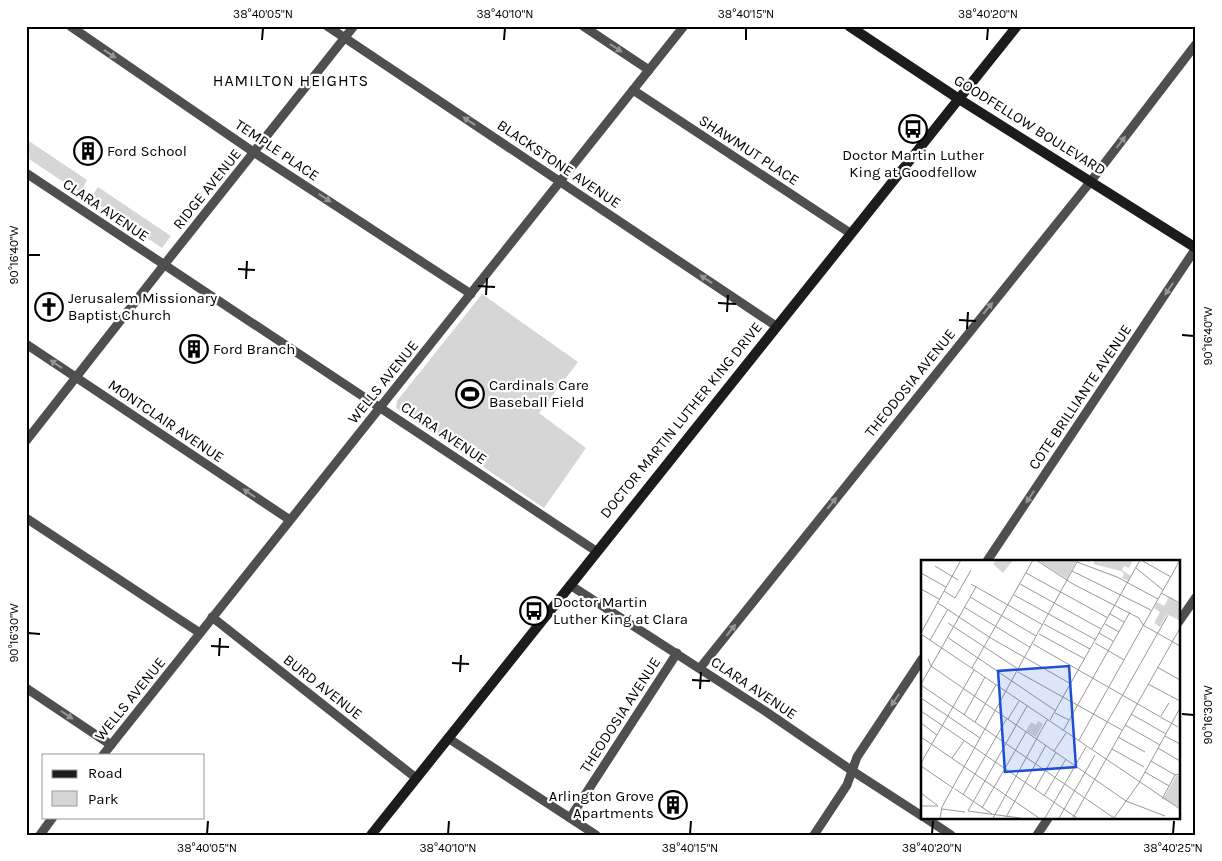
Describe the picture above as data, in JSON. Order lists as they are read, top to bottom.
{
  "streets": {
    "main road": ["GOODFELLOW BOULEVARD", "DOCTOR MARTIN LUTHER KING DRIVE"],
    "street": [
      "TEMPLE PLACE",
      "SHAWMUT PLACE",
      "BLACKSTONE AVENUE",
      "RIDGE AVENUE",
      "CLARA AVENUE",
      "WELLS AVENUE",
      "THEODOSIA AVENUE",
      "COTE BRILLIANTE AVENUE",
      "MONTCLAIR AVENUE",
      "BURD AVENUE"
    ]
  },
  "crossings": [
    ["GOODFELLOW BOULEVARD", "THEODOSIA AVENUE"],
    ["GOODFELLOW BOULEVARD", "COTE BRILLIANTE AVENUE"],
    ["GOODFELLOW BOULEVARD", "DOCTOR MARTIN LUTHER KING DRIVE"],
    ["TEMPLE PLACE", "RIDGE AVENUE"],
    ["TEMPLE PLACE", "WELLS AVENUE"],
    ["SHAWMUT PLACE", "WELLS AVENUE"],
    ["SHAWMUT PLACE", "DOCTOR MARTIN LUTHER KING DRIVE"],
    ["BLACKSTONE AVENUE", "RIDGE AVENUE"],
    ["BLACKSTONE AVENUE", "WELLS AVENUE"],
    ["BLACKSTONE AVENUE", "DOCTOR MARTIN LUTHER KING DRIVE"],
    ["RIDGE AVENUE", "CLARA AVENUE"],
    ["RIDGE AVENUE", "MONTCLAIR AVENUE"],
    ["CLARA AVENUE", "WELLS AVENUE"],
    ["CLARA AVENUE", "THEODOSIA AVENUE"],
    ["CLARA AVENUE", "DOCTOR MARTIN LUTHER KING DRIVE"],
    ["WELLS AVENUE", "MONTCLAIR AVENUE"],
    ["WELLS AVENUE", "BURD AVENUE"],
    ["DOCTOR MARTIN LUTHER KING DRIVE", "BURD AVENUE"]
  ],
  "one_way": [
    "TEMPLE PLACE",
    "BLACKSTONE AVENUE",
    "THEODOSIA AVENUE",
    "COTE BRILLIANTE AVENUE",
    "MONTCLAIR AVENUE"
  ],
  "districts": ["HAMILTON HEIGHTS"],
  "places": {
    "bus stop": ["Doctor Martin Luther King at Goodfellow", "Doctor Martin Luther King at Clara"],
    "building": ["Ford School", "Ford Branch", "Arlington Grove Apartments"],
    "church": ["Jerusalem Missionary Baptist Church"],
    "sports": ["Cardinals Care Baseball Field"]
  },
  "legend": ["Road", "Park"],
  "coordinates": [
    "38°40'05\"N",
    "38°40'10\"N",
    "38°40'15\"N",
    "38°40'20\"N",
    "90°16'40\"W",
    "90°16'30\"W",
    "38°40'25\"N"
  ]
}
